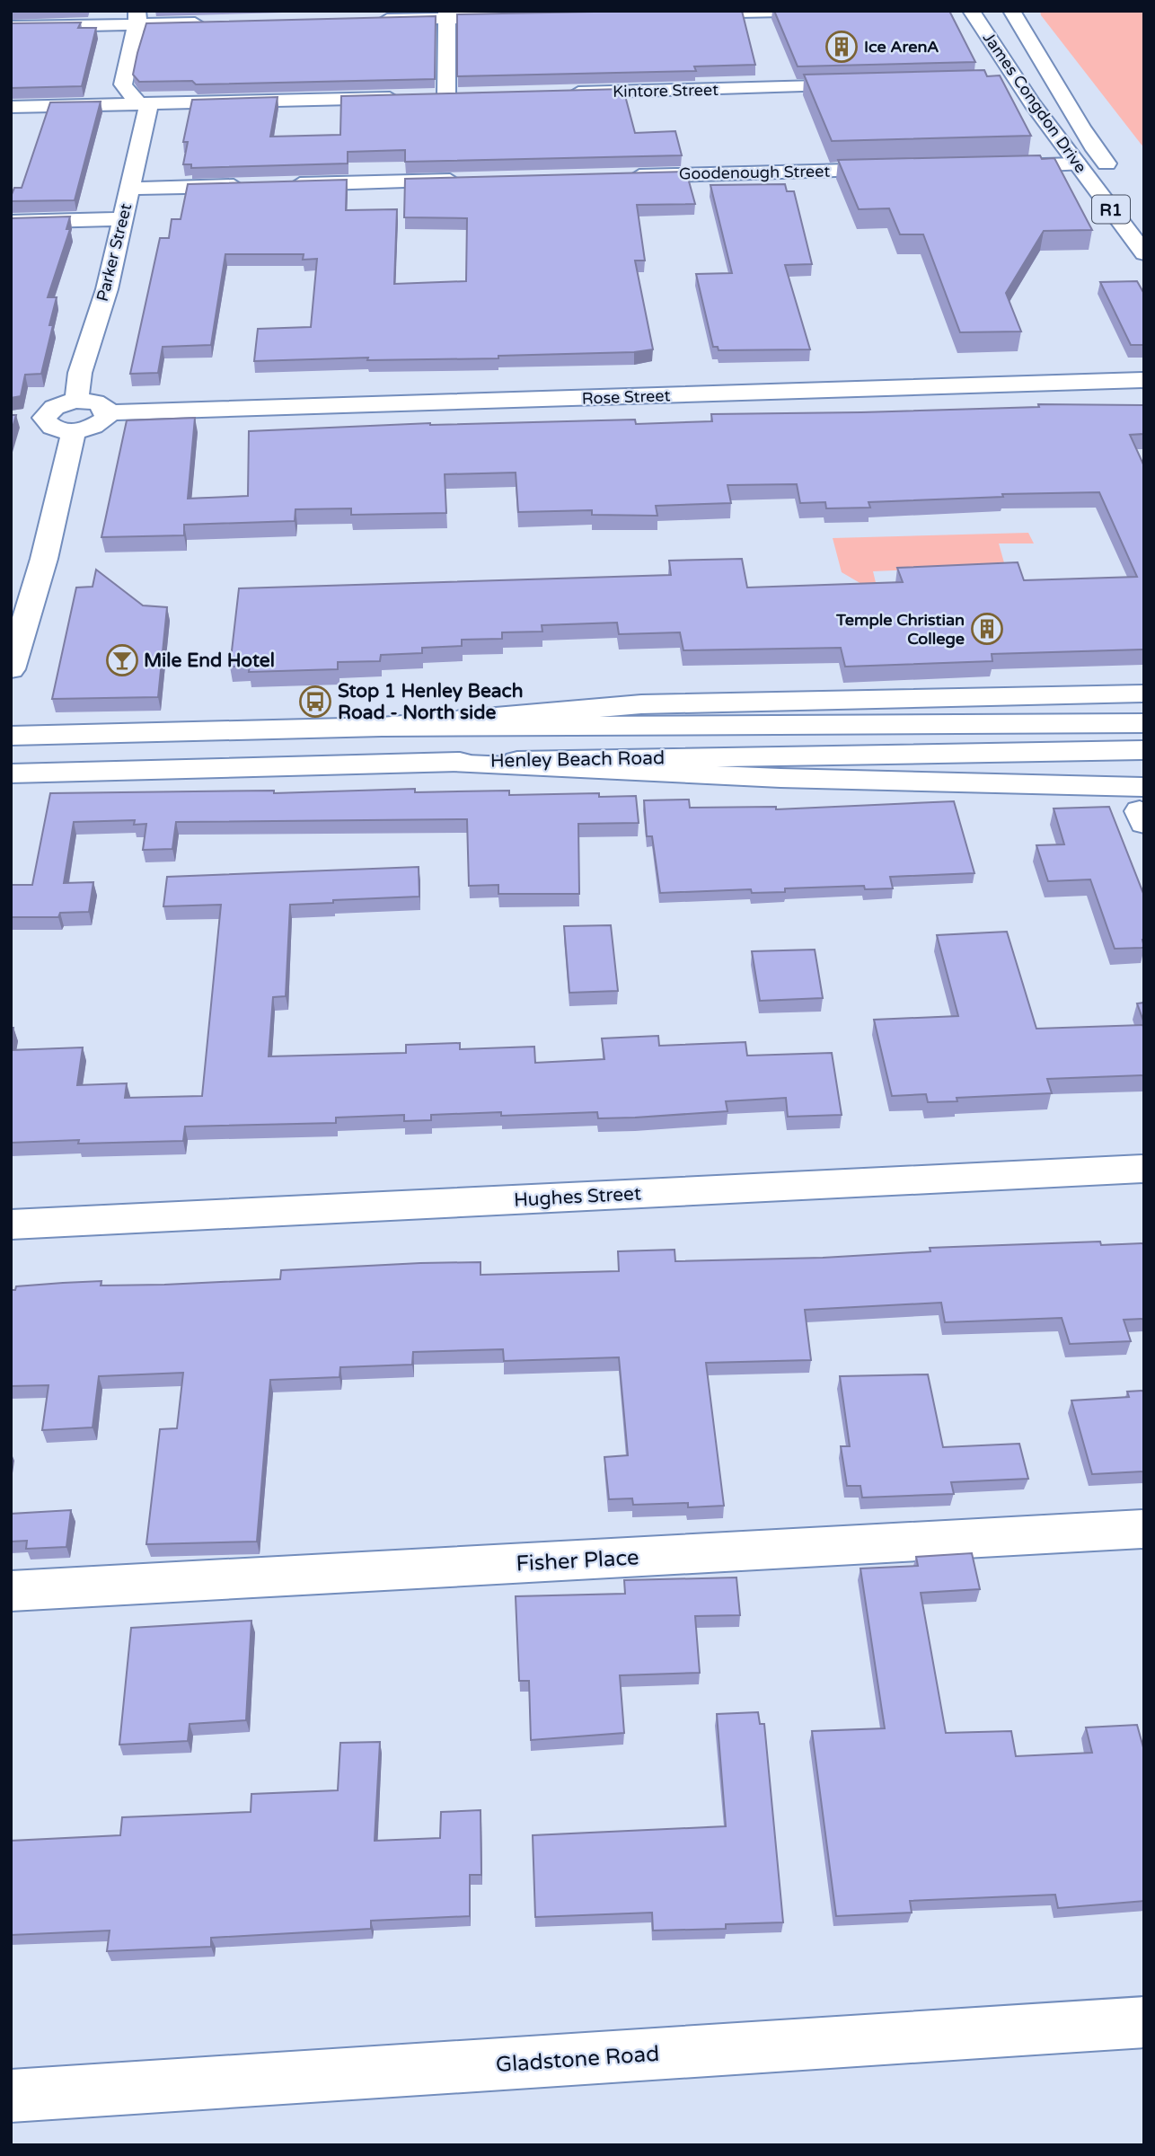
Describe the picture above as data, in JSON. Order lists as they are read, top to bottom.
{
  "streets": {
    "main road": [
      "Kintore Street",
      "James Congdon Drive",
      "Goodenough Street",
      "R1",
      "Parker Street",
      "Rose Street",
      "Henley Beach Road",
      "Hughes Street",
      "Fisher Place",
      "Gladstone Road"
    ]
  },
  "places": {
    "building": ["Ice ArenA", "Temple Christian College"],
    "bar": ["Mile End Hotel"],
    "bus stop": ["Stop 1 Henley Beach Road - North side"]
  }
}
